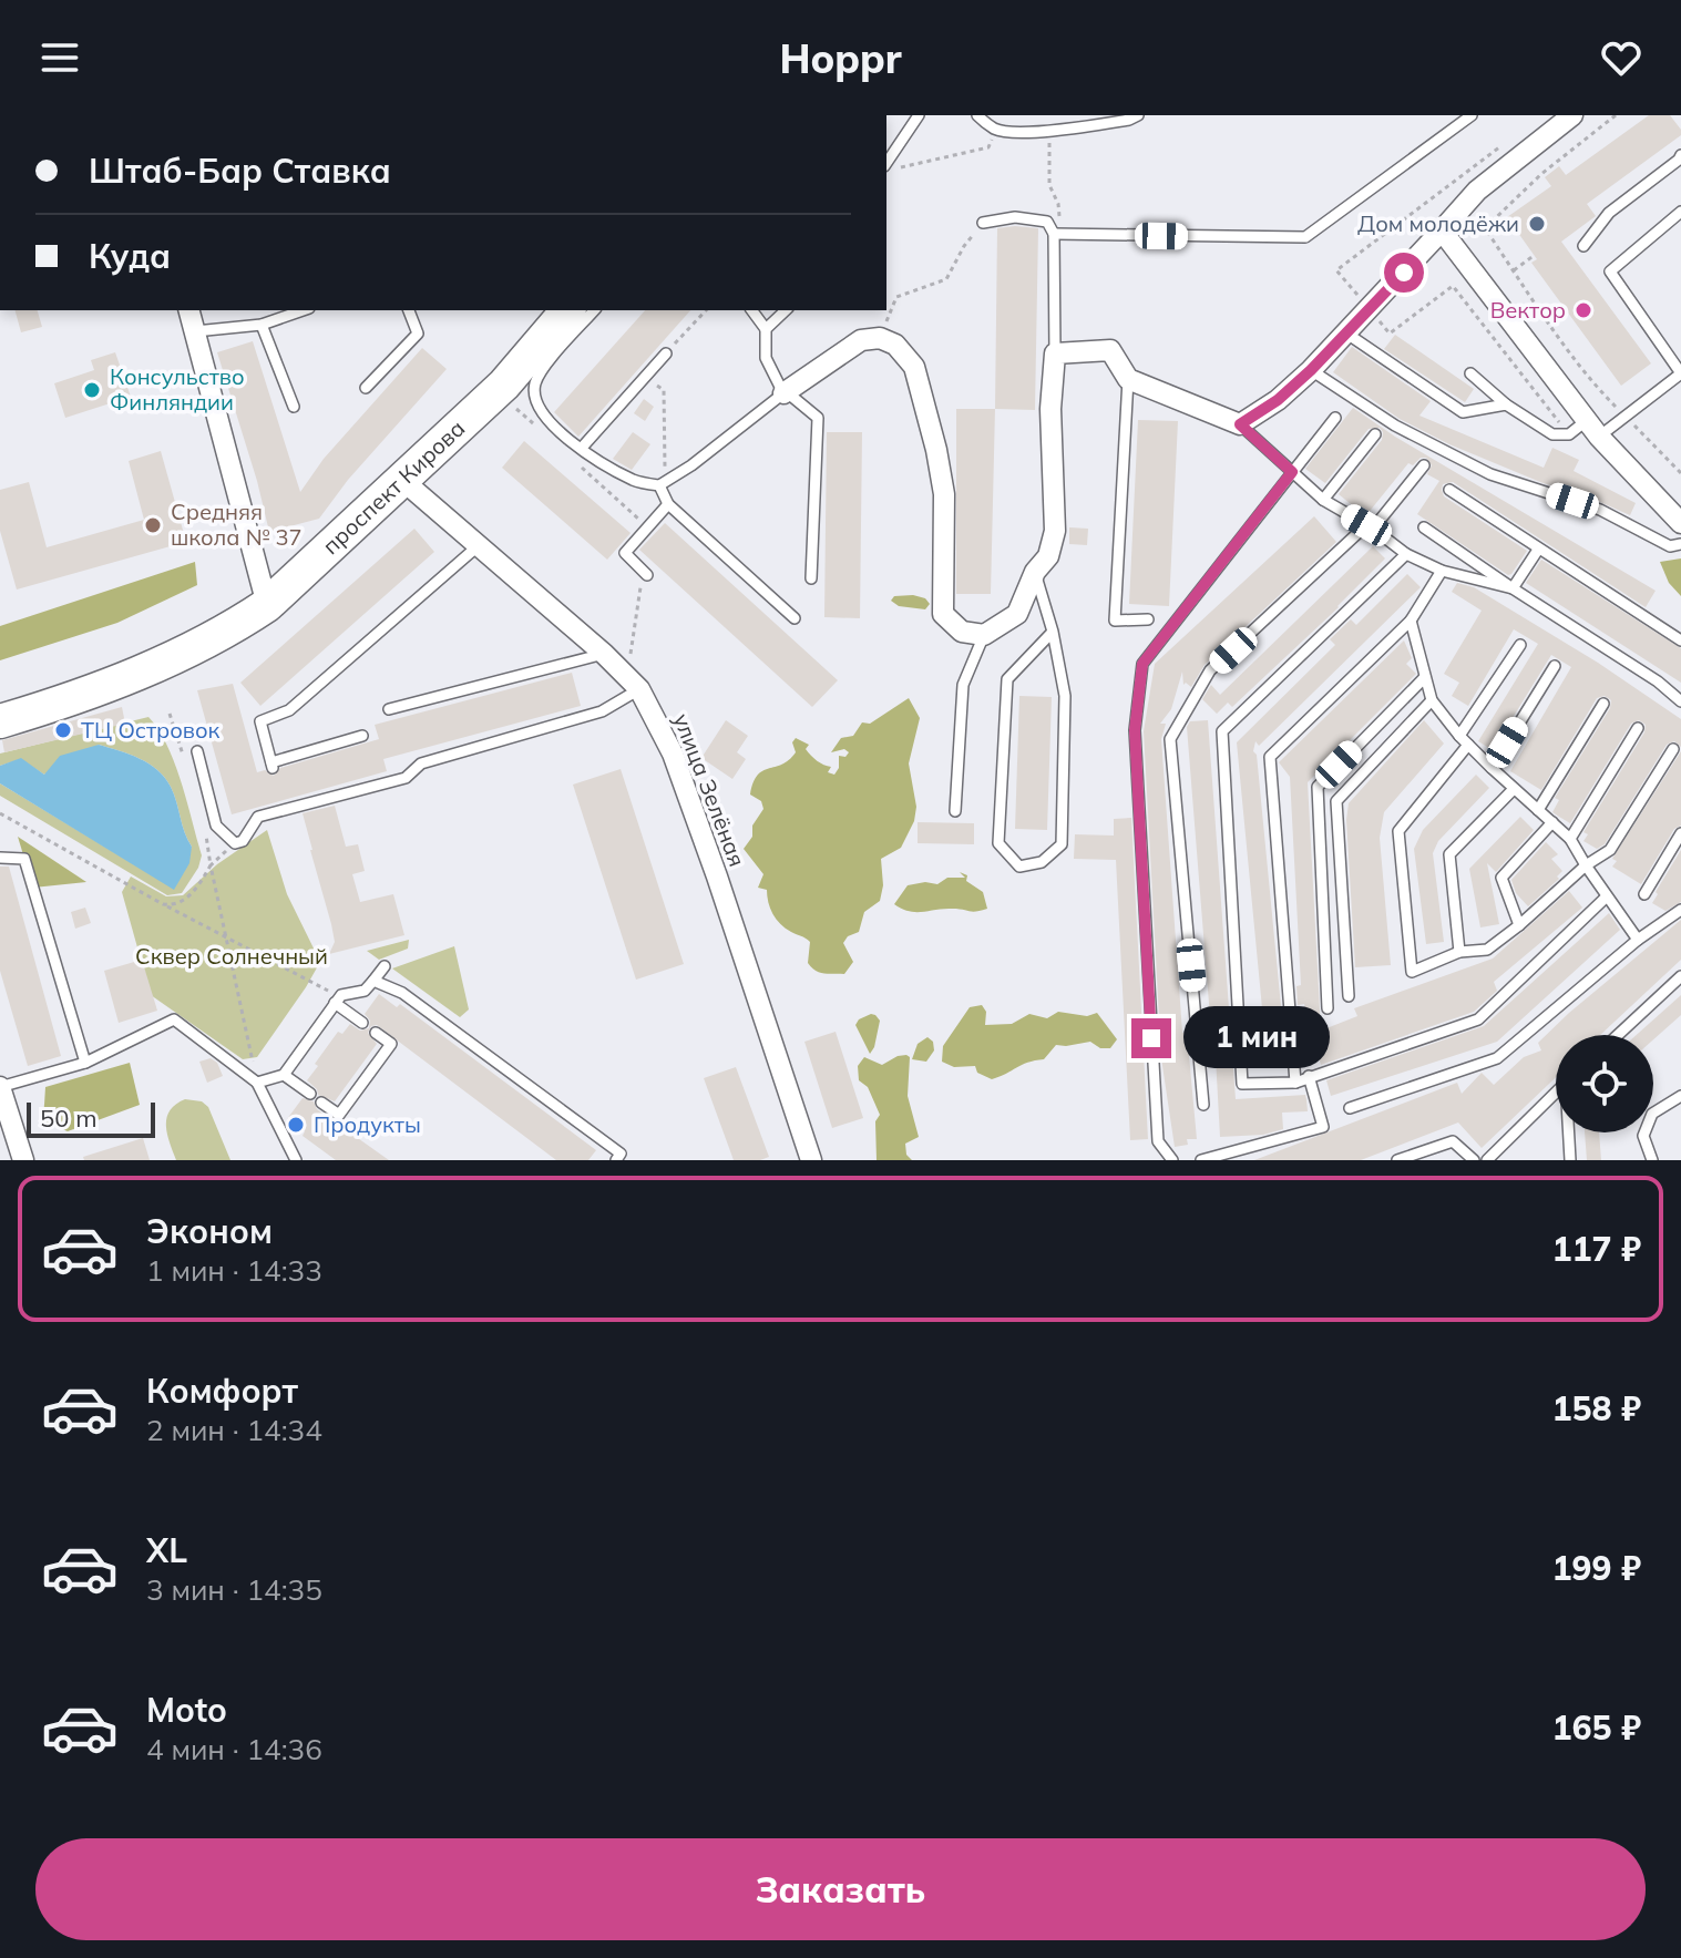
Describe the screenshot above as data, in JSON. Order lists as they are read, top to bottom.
{
  "streets": {
    "main road": ["проспект Кирова"],
    "street": ["улица Зелёная"]
  },
  "crossings": [
    ["проспект Кирова", "улица Зелёная"]
  ],
  "parks": ["Сквер Солнечный"],
  "places": [
    "Дом молодёжи",
    "Вектор",
    "Консульство Финляндии",
    "Средняя школа № 37",
    "ТЦ Островок",
    "Продукты"
  ],
  "scale_bar": "50 m",
  "page": {
    "header": "Hoppr",
    "banner": ["Штаб-Бар Ставка", "Куда"],
    "bubble": "1 мин",
    "scale": "50 m",
    "list": [
      {
        "name": "Эконом",
        "note": "1 мин · 14:33",
        "value": "117 ₽"
      },
      {
        "name": "Комфорт",
        "note": "2 мин · 14:34",
        "value": "158 ₽"
      },
      {
        "name": "XL",
        "note": "3 мин · 14:35",
        "value": "199 ₽"
      },
      {
        "name": "Moto",
        "note": "4 мин · 14:36",
        "value": "165 ₽"
      }
    ],
    "buttons": "Заказать"
  }
}
